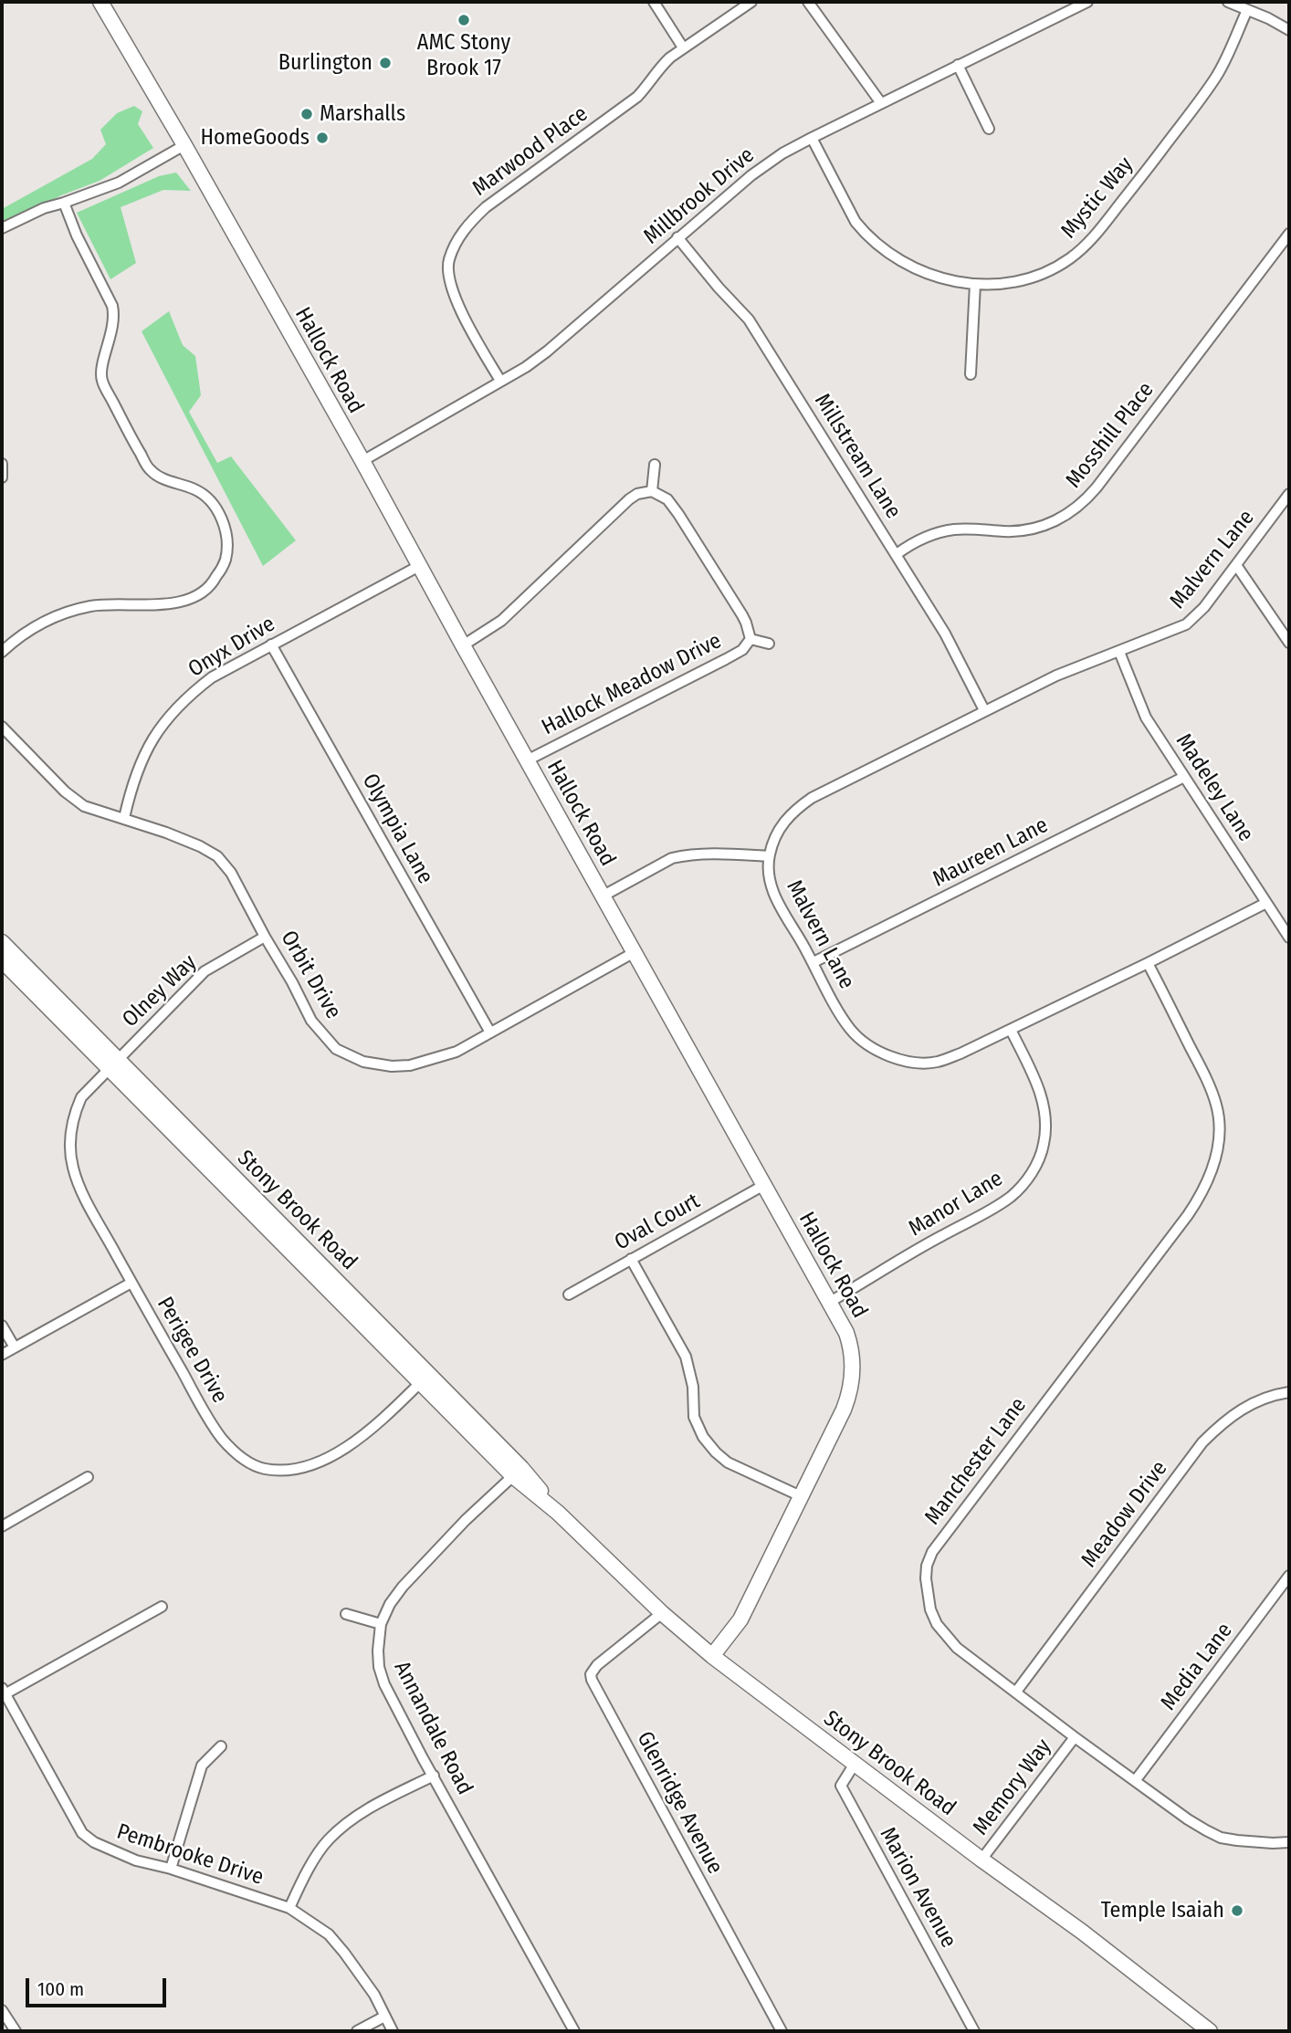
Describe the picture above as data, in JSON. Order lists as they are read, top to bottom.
{
  "streets": {
    "street": [
      "Marwood Place",
      "Millbrook Drive",
      "Mystic Way",
      "Hallock Road",
      "Mosshill Place",
      "Millstream Lane",
      "Malvern Lane",
      "Onyx Drive",
      "Hallock Meadow Drive",
      "Madeley Lane",
      "Olympia Lane",
      "Maureen Lane",
      "Orbit Drive",
      "Olney Way",
      "Manor Lane",
      "Stony Brook Road",
      "Oval Court",
      "Perigee Drive",
      "Manchester Lane",
      "Meadow Drive",
      "Media Lane",
      "Annandale Road",
      "Memory Way",
      "Glenridge Avenue",
      "Pembrooke Drive",
      "Marion Avenue"
    ]
  },
  "crossings": [
    ["Marwood Place", "Millbrook Drive"],
    ["Millbrook Drive", "Mystic Way"],
    ["Millbrook Drive", "Hallock Road"],
    ["Millbrook Drive", "Millstream Lane"],
    ["Hallock Road", "Onyx Drive"],
    ["Hallock Road", "Hallock Meadow Drive"],
    ["Hallock Road", "Orbit Drive"],
    ["Hallock Road", "Manor Lane"],
    ["Hallock Road", "Stony Brook Road"],
    ["Hallock Road", "Oval Court"],
    ["Mosshill Place", "Millstream Lane"],
    ["Millstream Lane", "Malvern Lane"],
    ["Malvern Lane", "Madeley Lane"],
    ["Malvern Lane", "Maureen Lane"],
    ["Malvern Lane", "Manor Lane"],
    ["Malvern Lane", "Manchester Lane"],
    ["Onyx Drive", "Olympia Lane"],
    ["Onyx Drive", "Orbit Drive"],
    ["Madeley Lane", "Maureen Lane"],
    ["Olympia Lane", "Orbit Drive"],
    ["Orbit Drive", "Olney Way"],
    ["Olney Way", "Stony Brook Road"],
    ["Olney Way", "Perigee Drive"],
    ["Stony Brook Road", "Perigee Drive"],
    ["Stony Brook Road", "Annandale Road"],
    ["Stony Brook Road", "Memory Way"],
    ["Stony Brook Road", "Glenridge Avenue"],
    ["Stony Brook Road", "Marion Avenue"],
    ["Manchester Lane", "Meadow Drive"],
    ["Manchester Lane", "Media Lane"],
    ["Manchester Lane", "Memory Way"]
  ],
  "places": [
    "AMC Stony Brook 17",
    "Burlington",
    "Marshalls",
    "HomeGoods",
    "Temple Isaiah"
  ],
  "scale_bar": "100 m"
}
